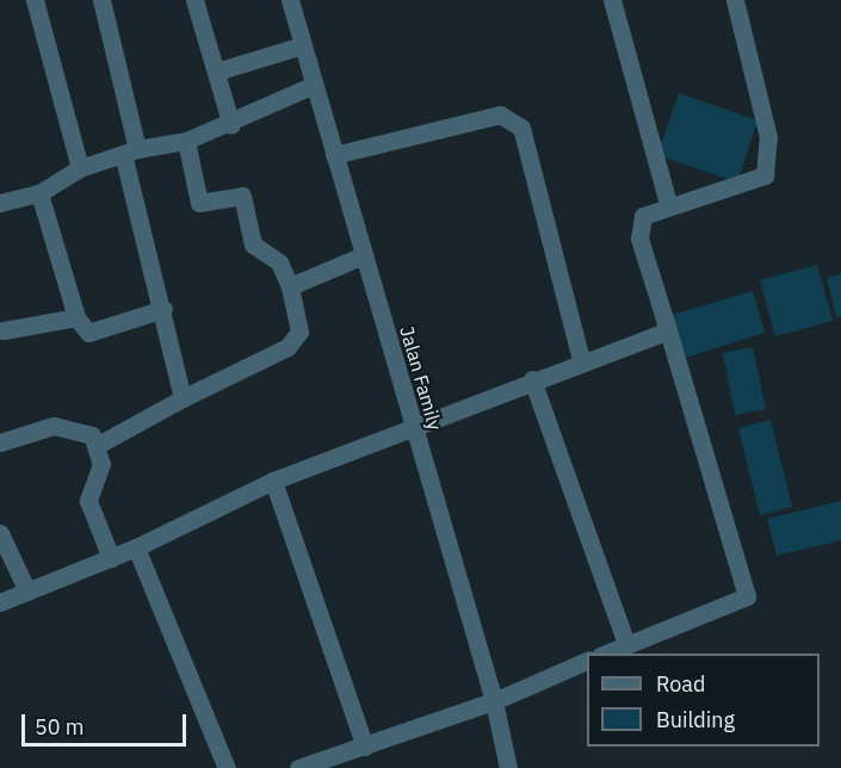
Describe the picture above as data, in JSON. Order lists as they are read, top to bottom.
{
  "streets": {
    "street": ["Jalan Family"]
  },
  "legend": ["Road", "Building"],
  "scale_bar": "50 m"
}
